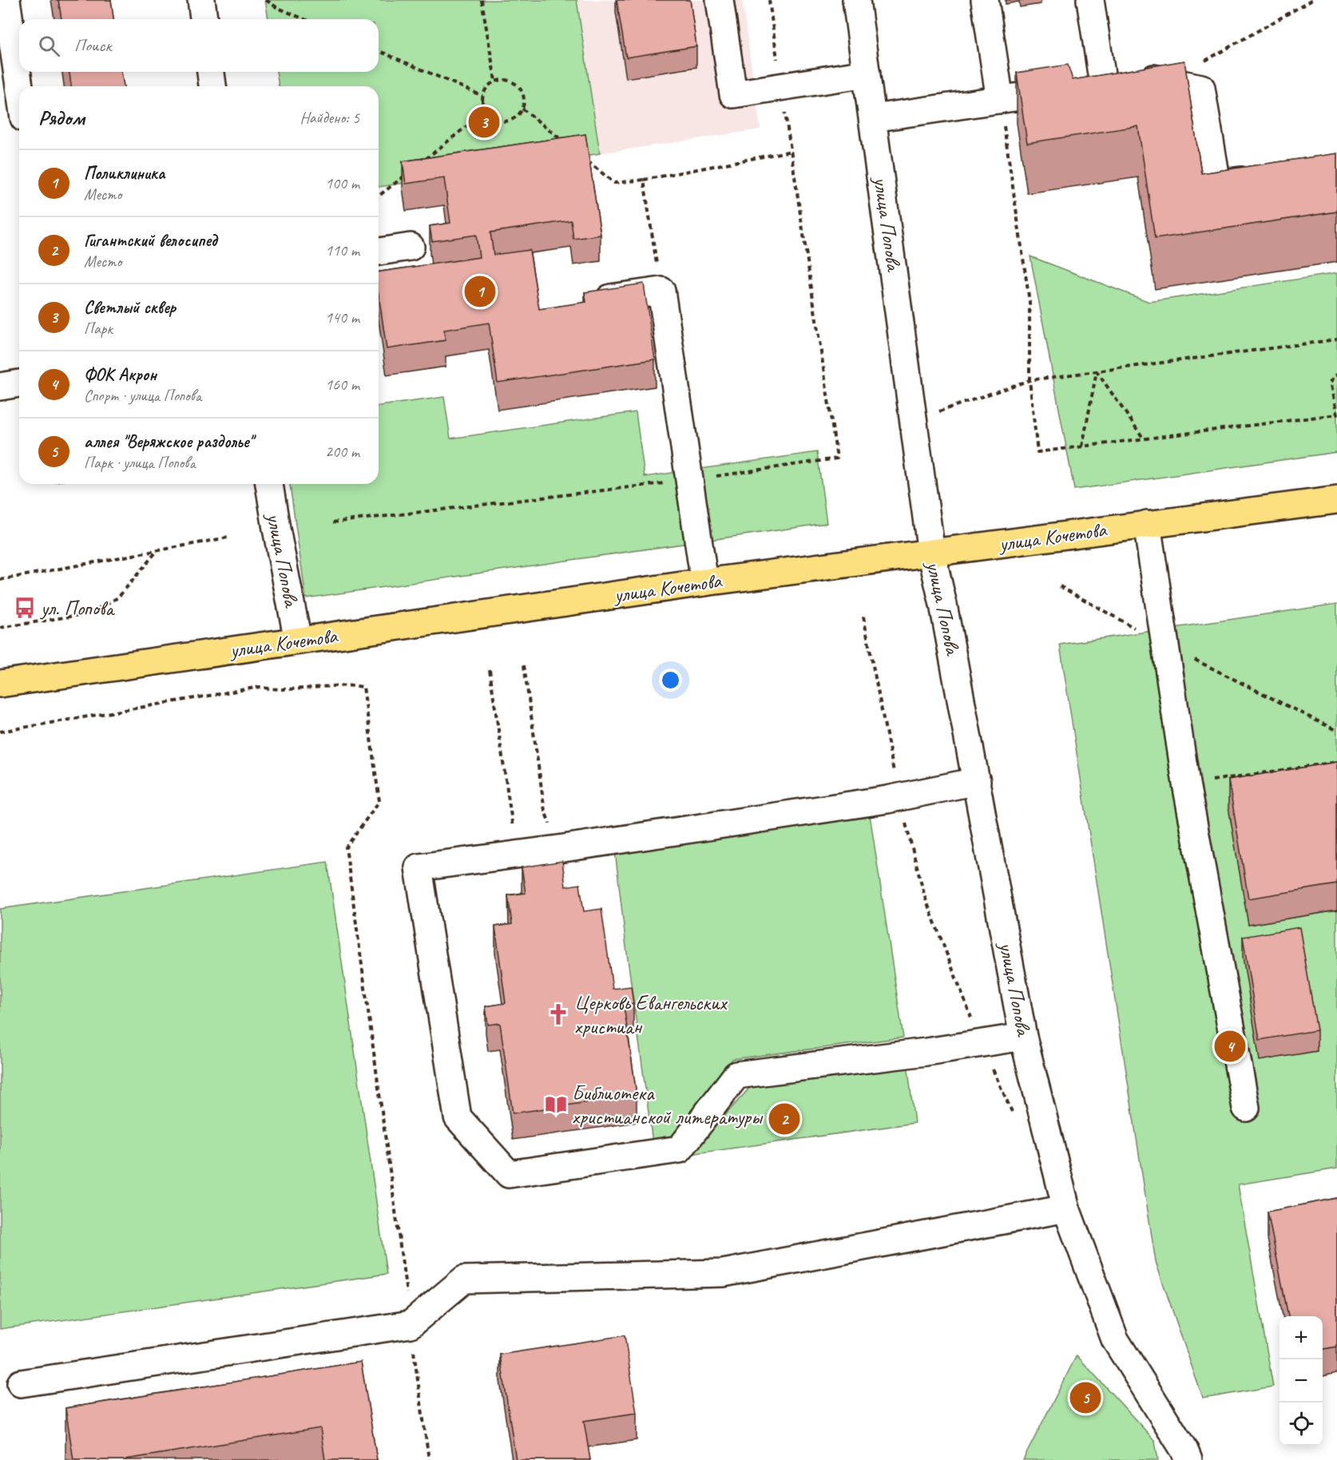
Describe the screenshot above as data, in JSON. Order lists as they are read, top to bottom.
{
  "streets": {
    "main road": ["улица Кочетова"],
    "street": ["улица Попова"]
  },
  "crossings": [
    ["улица Попова", "улица Кочетова"]
  ],
  "places": {
    "bus stop": ["ул. Попова"],
    "church": ["Церковь Евангельских христиан"],
    "library": ["Библиотека христианской литературы"]
  },
  "page": {
    "search": "Поиск",
    "heading": ["Рядом", "Найдено: 5"],
    "pins": [
      "3",
      "1",
      "4",
      "2",
      "5"
    ],
    "list": [
      {
        "mark": "1",
        "name": "Поликлиника",
        "note": "Место",
        "value": "100 m"
      },
      {
        "mark": "2",
        "name": "Гигантский велосипед",
        "note": "Место",
        "value": "110 m"
      },
      {
        "mark": "3",
        "name": "Светлый сквер",
        "note": "Парк",
        "value": "140 m"
      },
      {
        "mark": "4",
        "name": "ФОК Акрон",
        "note": "Спорт · улица Попова",
        "value": "160 m"
      },
      {
        "mark": "5",
        "name": "аллея \"Веряжское раздолье\"",
        "note": "Парк · улица Попова",
        "value": "200 m"
      }
    ],
    "map_buttons": ["+", "−"]
  }
}
